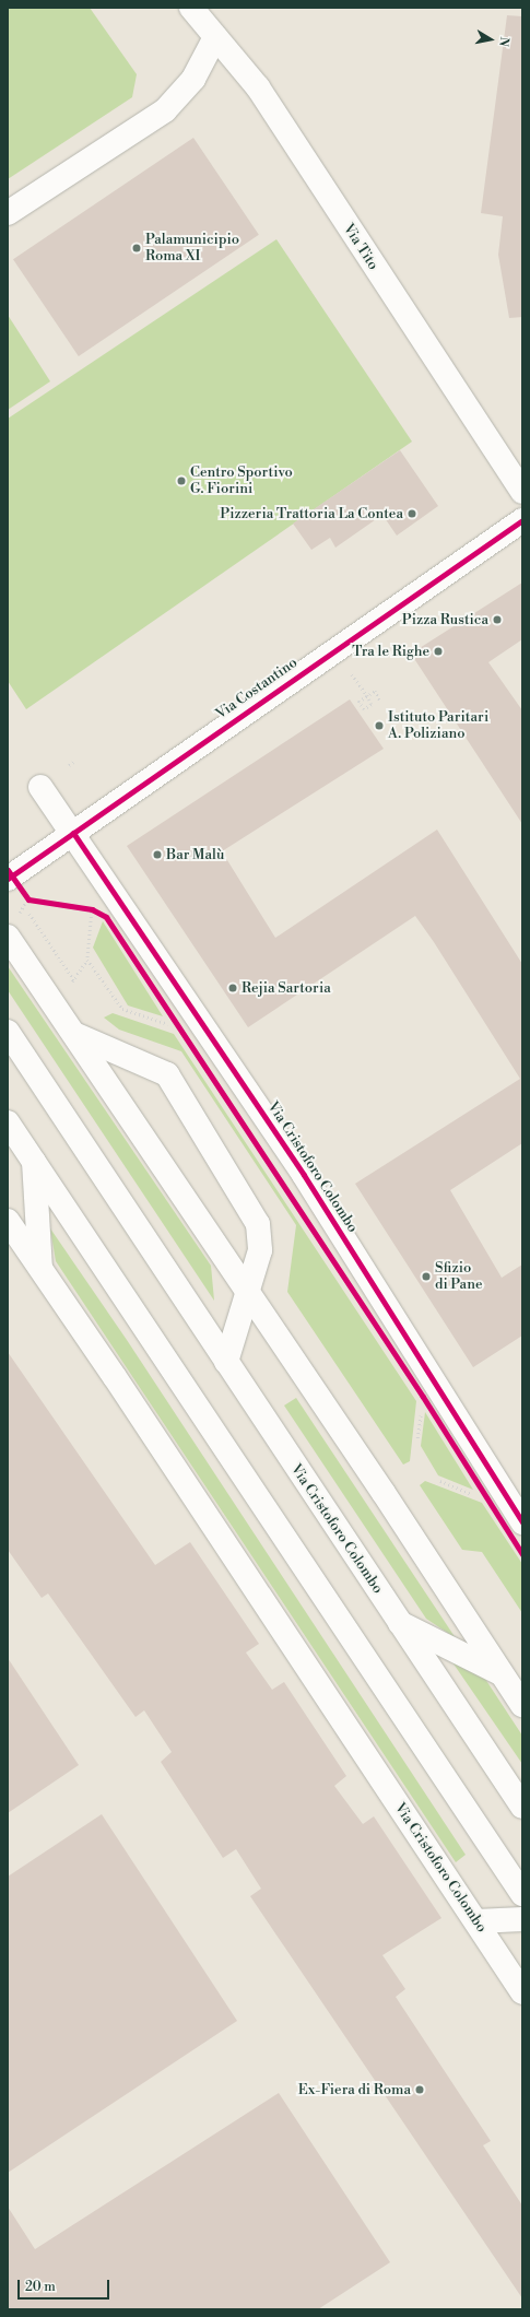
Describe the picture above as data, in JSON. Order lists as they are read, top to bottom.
{
  "streets": {
    "main road": ["Via Tito", "Via Costantino", "Via Cristoforo Colombo"]
  },
  "crossings": [
    ["Via Costantino", "Via Cristoforo Colombo"]
  ],
  "places": [
    "Palamunicipio Roma XI",
    "Centro Sportivo G. Fiorini",
    "Pizzeria Trattoria La Contea",
    "Pizza Rustica",
    "Tra le Righe",
    "Istituto Paritari A. Poliziano",
    "Bar Malù",
    "Rejia Sartoria",
    "Sfizio di Pane",
    "Ex-Fiera di Roma"
  ],
  "scale_bar": "20 m",
  "north": "right"
}
